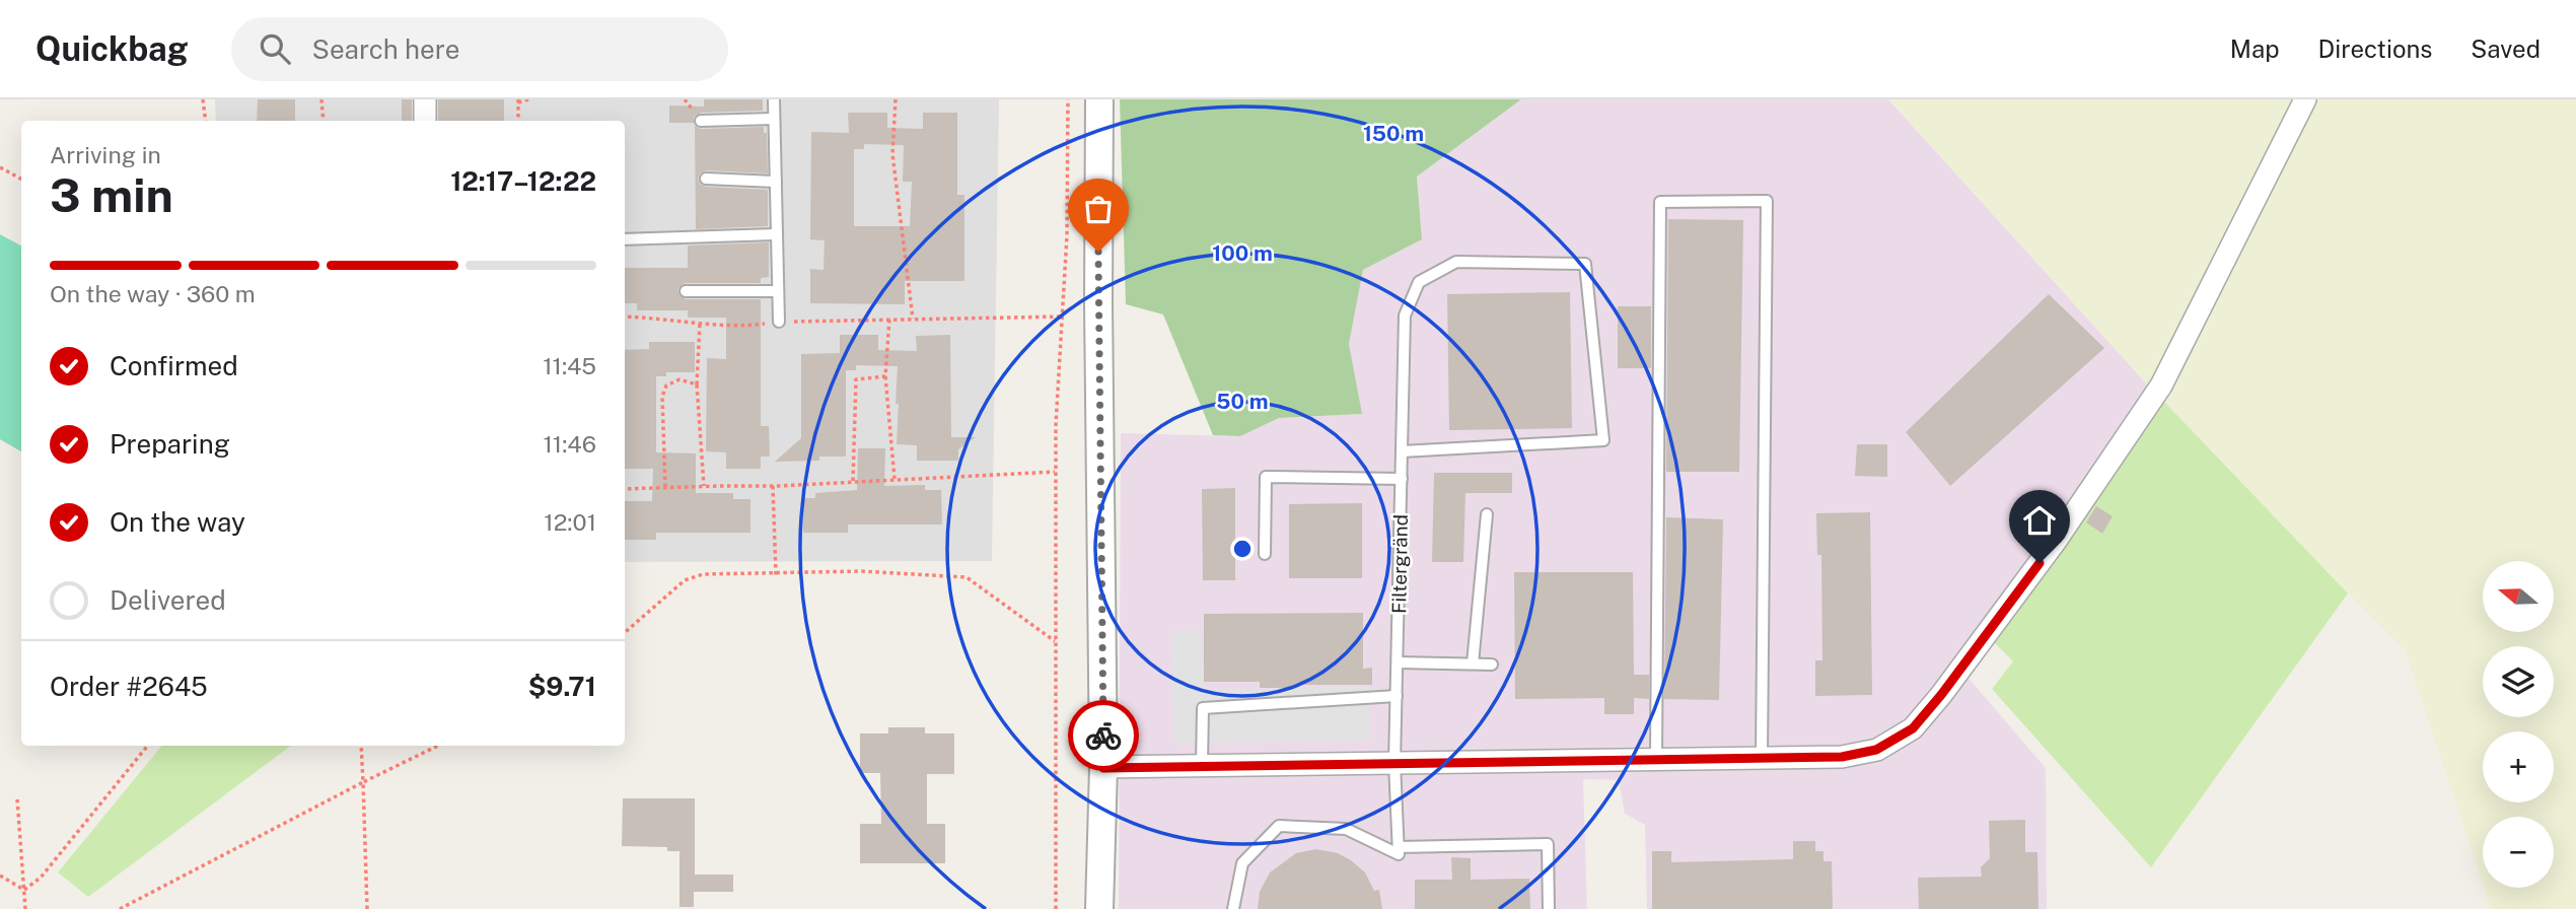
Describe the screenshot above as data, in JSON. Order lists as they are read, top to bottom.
{
  "streets": {
    "lane": ["Filtergränd"]
  },
  "north": "left",
  "page": {
    "header": "Quickbag",
    "search": "Search here",
    "nav": ["Map", "Directions", "Saved"],
    "heading": ["3 min", "Arriving in", "12:17–12:22"],
    "panel": ["Order #2645", "$9.71"],
    "bar": "On the way · 360 m",
    "list": [
      ["Confirmed", "11:45"],
      ["Preparing", "11:46"],
      ["On the way", "12:01"],
      "Delivered"
    ],
    "map_buttons": ["+", "−"]
  },
  "rings": ["150 m", "100 m", "50 m"]
}
